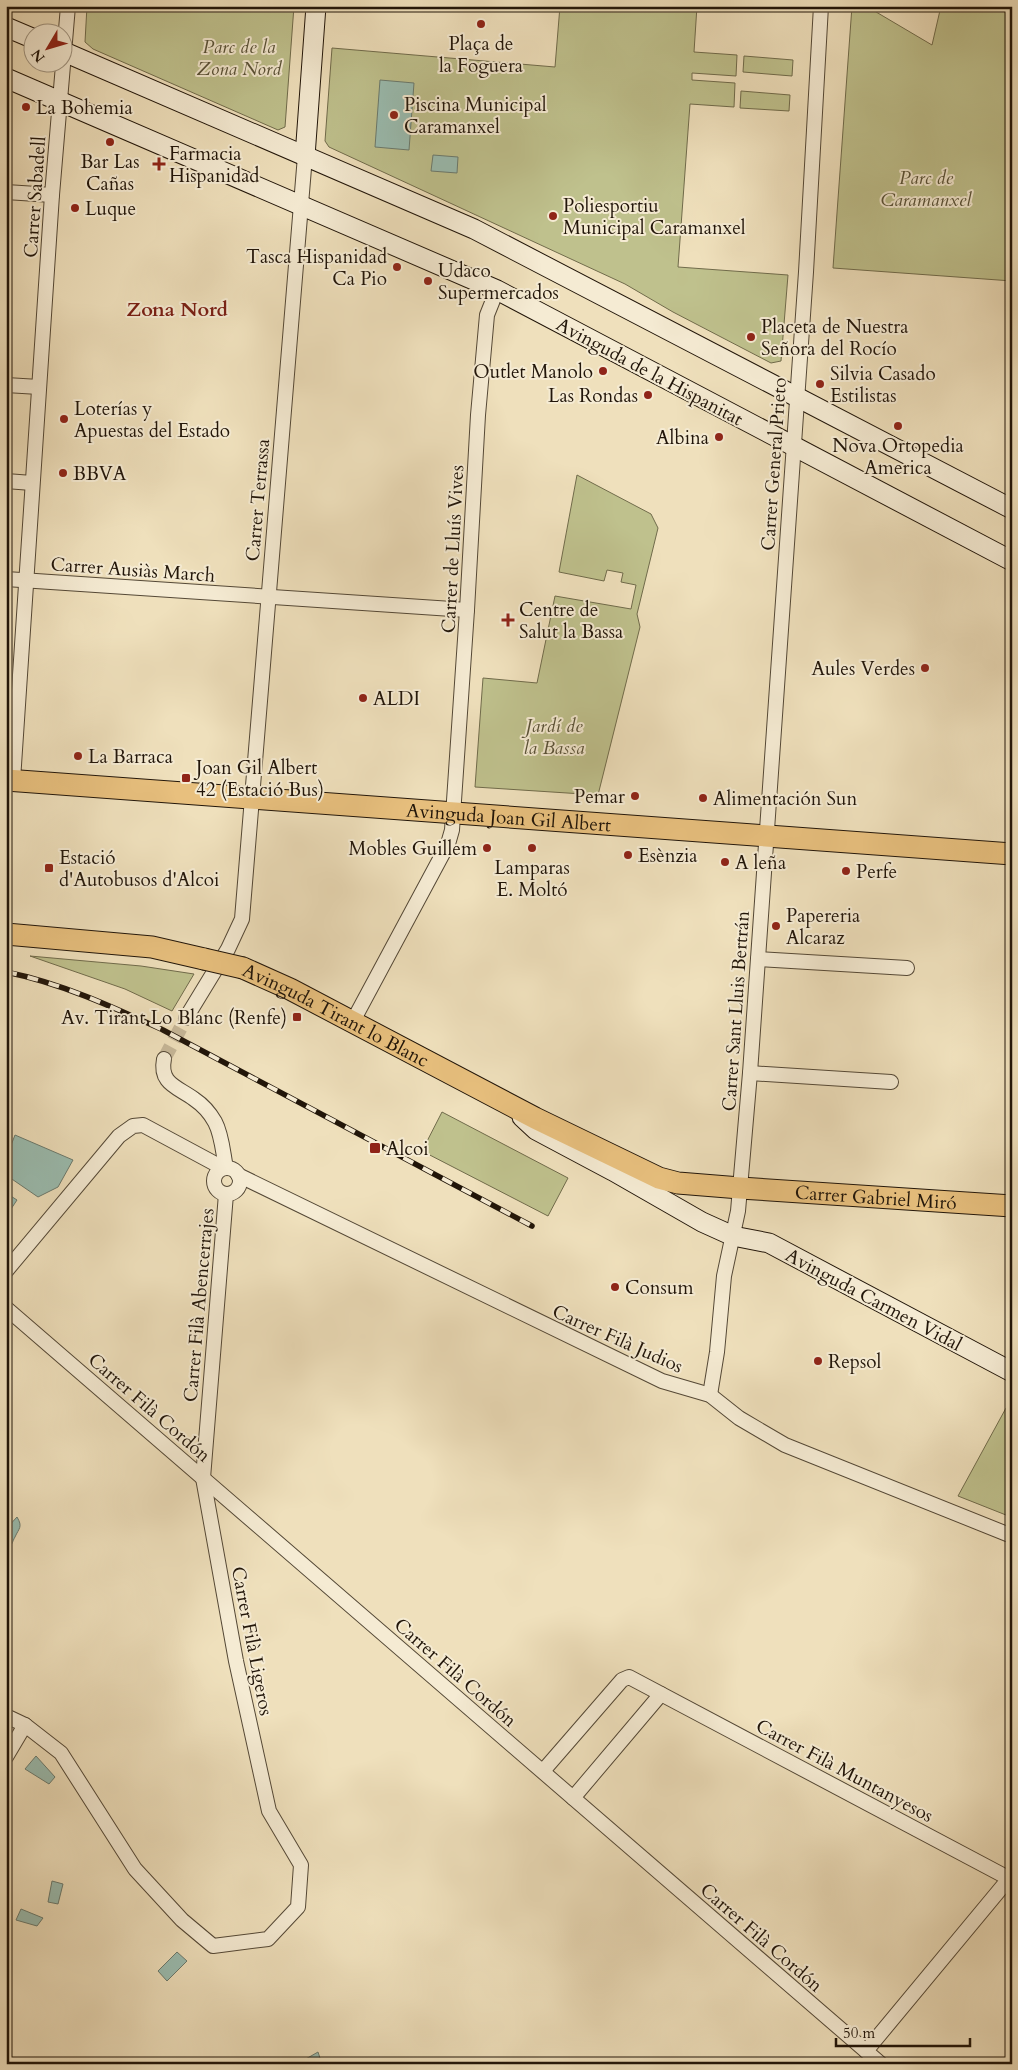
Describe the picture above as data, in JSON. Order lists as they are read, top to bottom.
{
  "streets": {
    "main road": ["Avinguda Joan Gil Albert", "Avinguda Tirant lo Blanc", "Carrer Gabriel Miró"],
    "street": [
      "Carrer Sabadell",
      "Avinguda de la Hispanitat",
      "Carrer General Prieto",
      "Carrer Terrassa",
      "Carrer de Lluís Vives",
      "Carrer Ausiàs March",
      "Carrer Sant Lluis Bertrán",
      "Avinguda Carmen Vidal",
      "Carrer Filà Abencerrajes",
      "Carrer Filà Judios",
      "Carrer Filà Cordón",
      "Carrer Filà Ligeros",
      "Carrer Filà Muntanyesos"
    ]
  },
  "crossings": [
    ["Carrer Sabadell", "Avinguda de la Hispanitat"],
    ["Carrer Sabadell", "Carrer Ausiàs March"],
    ["Carrer Sabadell", "Avinguda Joan Gil Albert"],
    ["Avinguda de la Hispanitat", "Carrer General Prieto"],
    ["Avinguda de la Hispanitat", "Carrer Terrassa"],
    ["Avinguda de la Hispanitat", "Carrer de Lluís Vives"],
    ["Carrer General Prieto", "Avinguda Joan Gil Albert"],
    ["Carrer General Prieto", "Carrer Sant Lluis Bertrán"],
    ["Carrer Terrassa", "Carrer Ausiàs March"],
    ["Carrer Terrassa", "Avinguda Joan Gil Albert"],
    ["Carrer de Lluís Vives", "Carrer Ausiàs March"],
    ["Carrer de Lluís Vives", "Avinguda Joan Gil Albert"],
    ["Carrer de Lluís Vives", "Avinguda Tirant lo Blanc"],
    ["Avinguda Joan Gil Albert", "Carrer Sant Lluis Bertrán"],
    ["Carrer Sant Lluis Bertrán", "Avinguda Tirant lo Blanc"],
    ["Carrer Sant Lluis Bertrán", "Carrer Gabriel Miró"],
    ["Carrer Sant Lluis Bertrán", "Avinguda Carmen Vidal"],
    ["Carrer Sant Lluis Bertrán", "Carrer Filà Judios"],
    ["Avinguda Tirant lo Blanc", "Carrer Gabriel Miró"],
    ["Avinguda Tirant lo Blanc", "Avinguda Carmen Vidal"],
    ["Carrer Filà Abencerrajes", "Carrer Filà Judios"],
    ["Carrer Filà Abencerrajes", "Carrer Filà Cordón"],
    ["Carrer Filà Abencerrajes", "Carrer Filà Ligeros"],
    ["Carrer Filà Cordón", "Carrer Filà Ligeros"],
    ["Carrer Filà Cordón", "Carrer Filà Muntanyesos"]
  ],
  "districts": ["Zona Nord"],
  "parks": ["Parc de la Zona Nord", "Parc de Caramanxel", "Jardí de la Bassa"],
  "places": {
    "other": [
      "Plaça de la Foguera",
      "La Bohemia",
      "Piscina Municipal Caramanxel",
      "Bar Las Cañas",
      "Luque",
      "Poliesportiu Municipal Caramanxel",
      "Tasca Hispanidad Ca Pio",
      "Udaco Supermercados",
      "Placeta de Nuestra Señora del Rocío",
      "Outlet Manolo",
      "Silvia Casado Estilistas",
      "Las Rondas",
      "Loterías y Apuestas del Estado",
      "Nova Ortopedia America",
      "Albina",
      "BBVA",
      "Aules Verdes",
      "ALDI",
      "La Barraca",
      "Pemar",
      "Alimentación Sun",
      "Mobles Guillem",
      "Lamparas E. Moltó",
      "Esènzia",
      "A leña",
      "Perfe",
      "Papereria Alcaraz",
      "Consum",
      "Repsol"
    ],
    "health": ["Farmacia Hispanidad", "Centre de Salut la Bassa"],
    "transit": [
      "Joan Gil Albert 42 (Estació Bus)",
      "Estació d'Autobusos d'Alcoi",
      "Av. Tirant Lo Blanc (Renfe)",
      "Alcoi"
    ]
  },
  "scale_bar": "50 m",
  "north": "bottom left"
}
